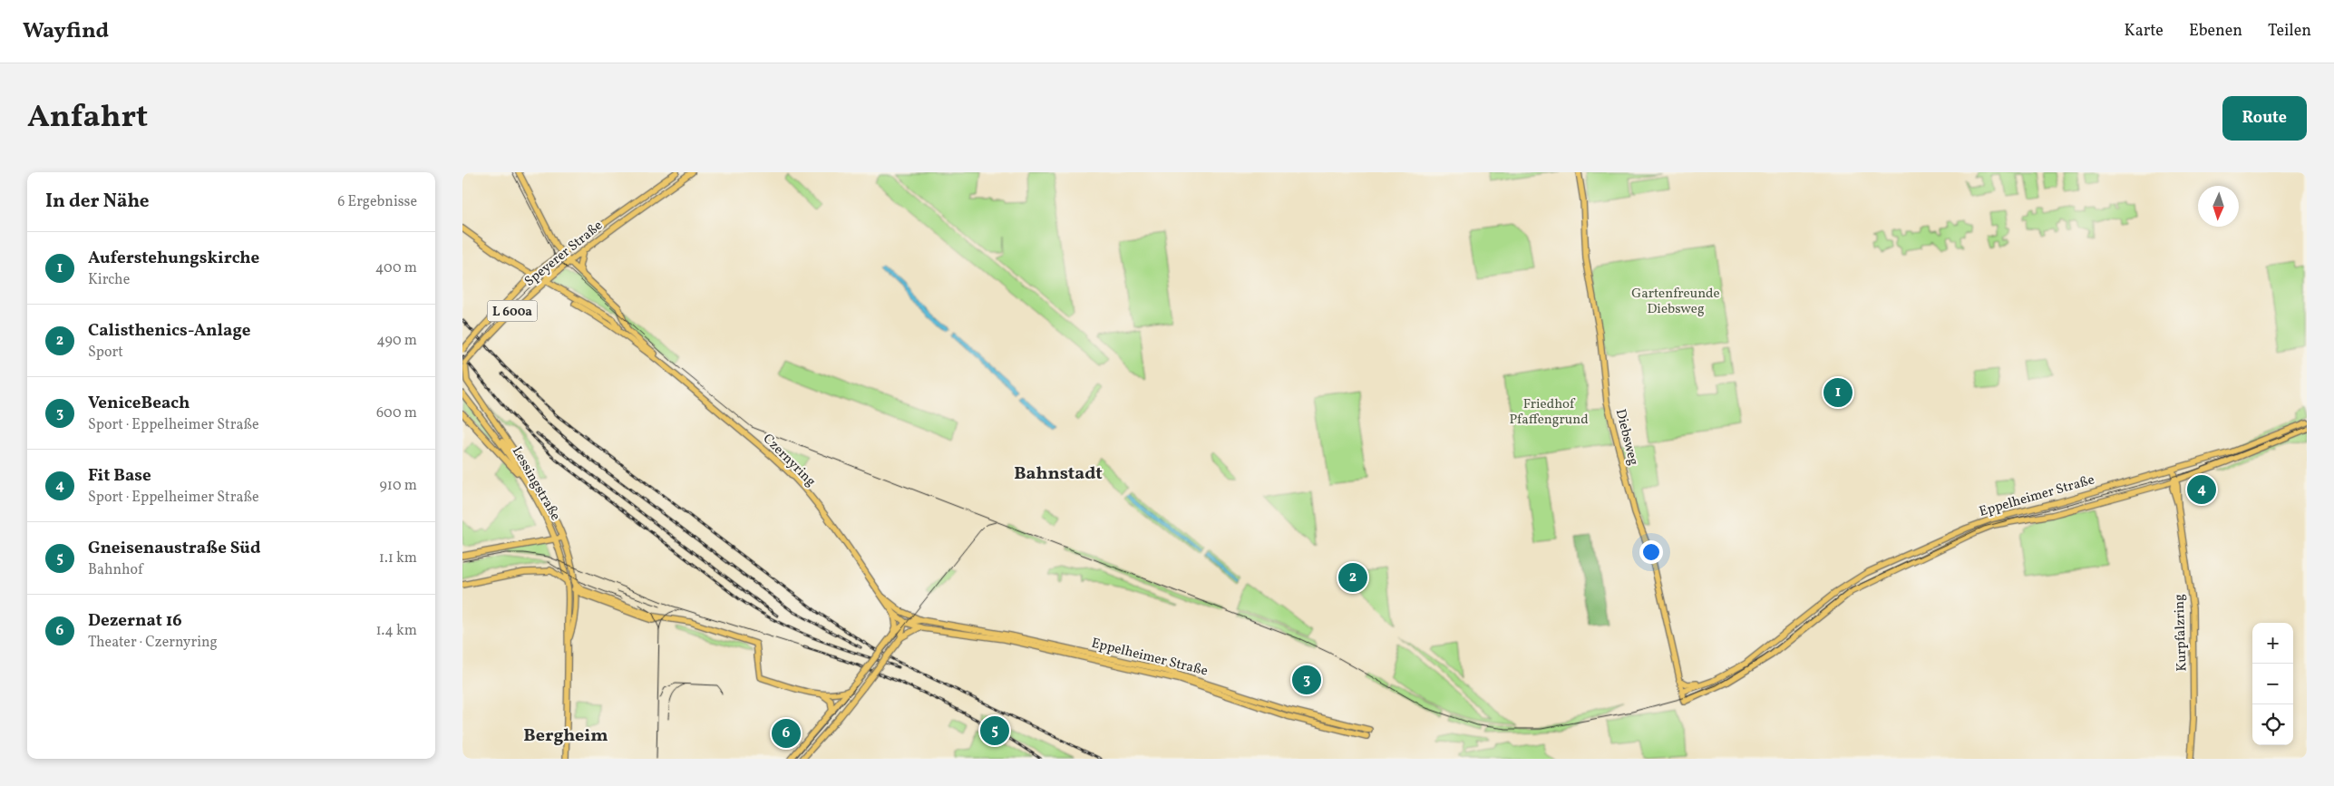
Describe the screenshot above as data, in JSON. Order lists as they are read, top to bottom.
{
  "streets": {
    "main road": [
      "Speyerer Straße",
      "L 600a",
      "Diebsweg",
      "Czernyring",
      "Lessingstraße",
      "Eppelheimer Straße",
      "Kurpfalzring"
    ]
  },
  "crossings": [
    ["Speyerer Straße", "L 600a"],
    ["Speyerer Straße", "Czernyring"],
    ["L 600a", "Lessingstraße"],
    ["Diebsweg", "Eppelheimer Straße"],
    ["Czernyring", "Eppelheimer Straße"],
    ["Eppelheimer Straße", "Kurpfalzring"]
  ],
  "districts": ["Bahnstadt", "Bergheim"],
  "parks": ["Gartenfreunde Diebsweg", "Friedhof Pfaffengrund"],
  "north": "bottom",
  "page": {
    "header": "Wayfind",
    "nav": ["Karte", "Ebenen", "Teilen"],
    "title": "Anfahrt",
    "buttons": "Route",
    "heading": ["In der Nähe", "6 Ergebnisse"],
    "list": [
      {
        "mark": "1",
        "name": "Auferstehungskirche",
        "note": "Kirche",
        "value": "400 m"
      },
      {
        "mark": "2",
        "name": "Calisthenics-Anlage",
        "note": "Sport",
        "value": "490 m"
      },
      {
        "mark": "3",
        "name": "VeniceBeach",
        "note": "Sport · Eppelheimer Straße",
        "value": "600 m"
      },
      {
        "mark": "4",
        "name": "Fit Base",
        "note": "Sport · Eppelheimer Straße",
        "value": "910 m"
      },
      {
        "mark": "5",
        "name": "Gneisenaustraße Süd",
        "note": "Bahnhof",
        "value": "1.1 km"
      },
      {
        "mark": "6",
        "name": "Dezernat 16",
        "note": "Theater · Czernyring",
        "value": "1.4 km"
      }
    ],
    "pins": [
      "1",
      "4",
      "2",
      "3",
      "5",
      "6"
    ],
    "map_buttons": ["+", "−"]
  }
}
